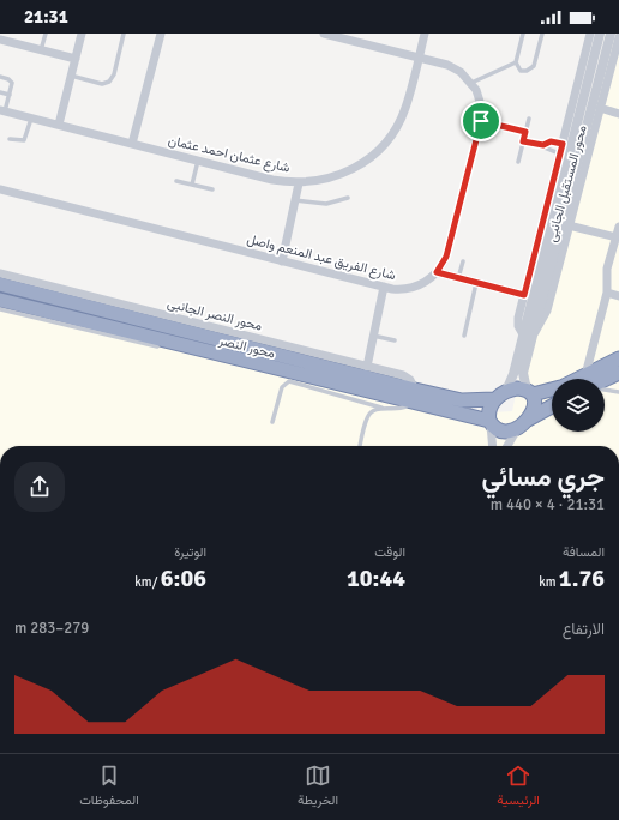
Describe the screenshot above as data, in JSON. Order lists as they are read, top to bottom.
{
  "streets": {
    "highway": ["محور النصر"],
    "street": [
      "شارع عثمان احمد عثمان",
      "محور المستقبل الجانبى",
      "شارع الفريق عبد المنعم واصل",
      "محور النصر الجانبى"
    ]
  },
  "crossings": [
    ["شارع عثمان احمد عثمان", "شارع الفريق عبد المنعم واصل"],
    ["محور النصر الجانبى", "محور النصر"]
  ],
  "page": {
    "status": "21:31",
    "heading": ["جري مسائي", "21:31 · 4 × 440 m"],
    "stats": [
      ["المسافة", "1.76 km"],
      ["الوقت", "10:44"],
      ["الوتيرة", "6:06 /km"]
    ],
    "chart": ["الارتفاع", "279–283 m"],
    "tabs": ["الرئيسية", "الخريطة", "المحفوظات"]
  }
}
